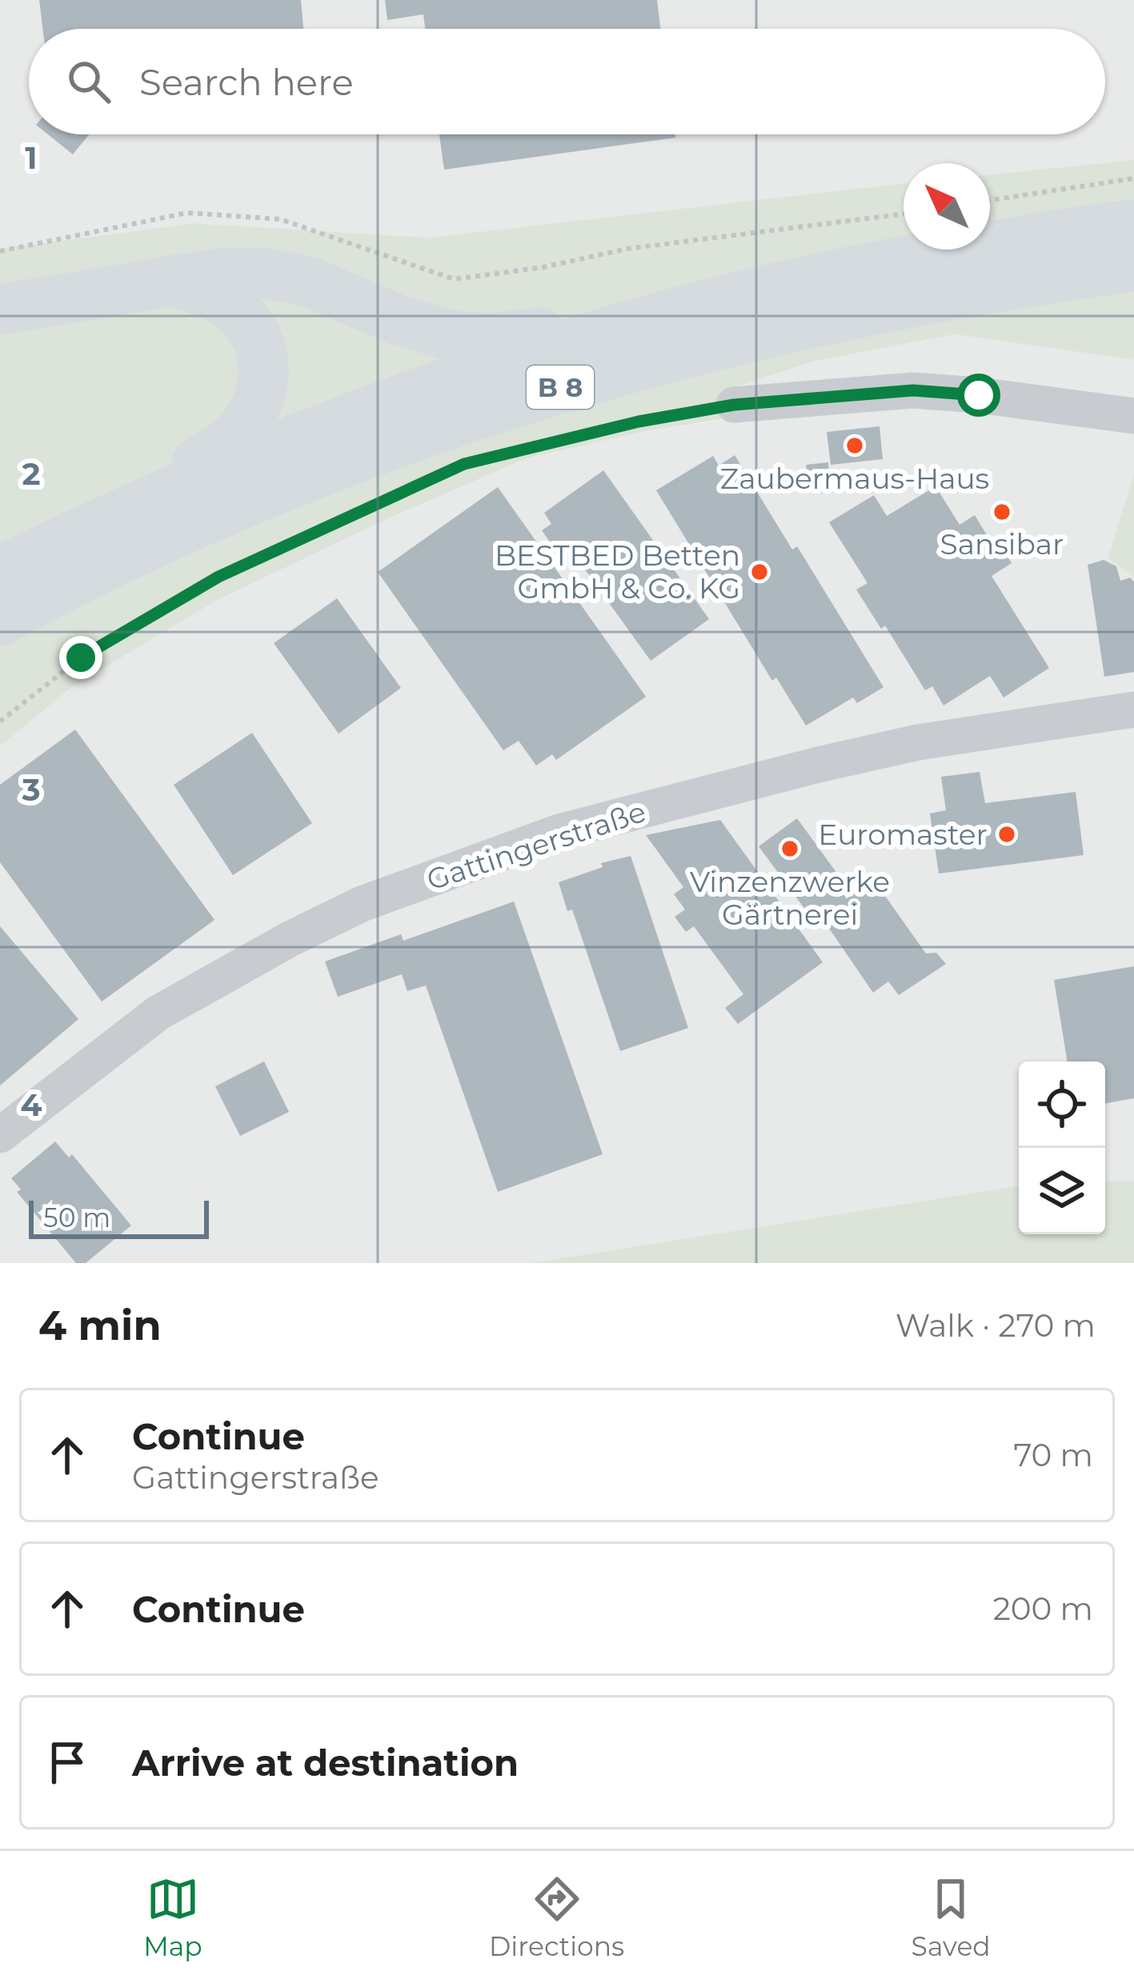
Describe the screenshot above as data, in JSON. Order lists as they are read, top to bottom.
{
  "streets": {
    "highway": ["B 8"],
    "street": ["Gattingerstraße"]
  },
  "places": [
    "Zaubermaus-Haus",
    "Sansibar",
    "BESTBED Betten GmbH & Co. KG",
    "Euromaster",
    "Vinzenzwerke Gärtnerei"
  ],
  "scale_bar": "50 m",
  "north": "top left",
  "page": {
    "search": "Search here",
    "scale": "50 m",
    "heading": ["4 min", "Walk · 270 m"],
    "list": [
      ["Continue", "Gattingerstraße", "70 m"],
      ["Continue", "200 m"],
      "Arrive at destination"
    ],
    "nav": ["Map", "Directions", "Saved"]
  },
  "grid": {
    "rows": [
      "1",
      "2",
      "3",
      "4"
    ]
  }
}
